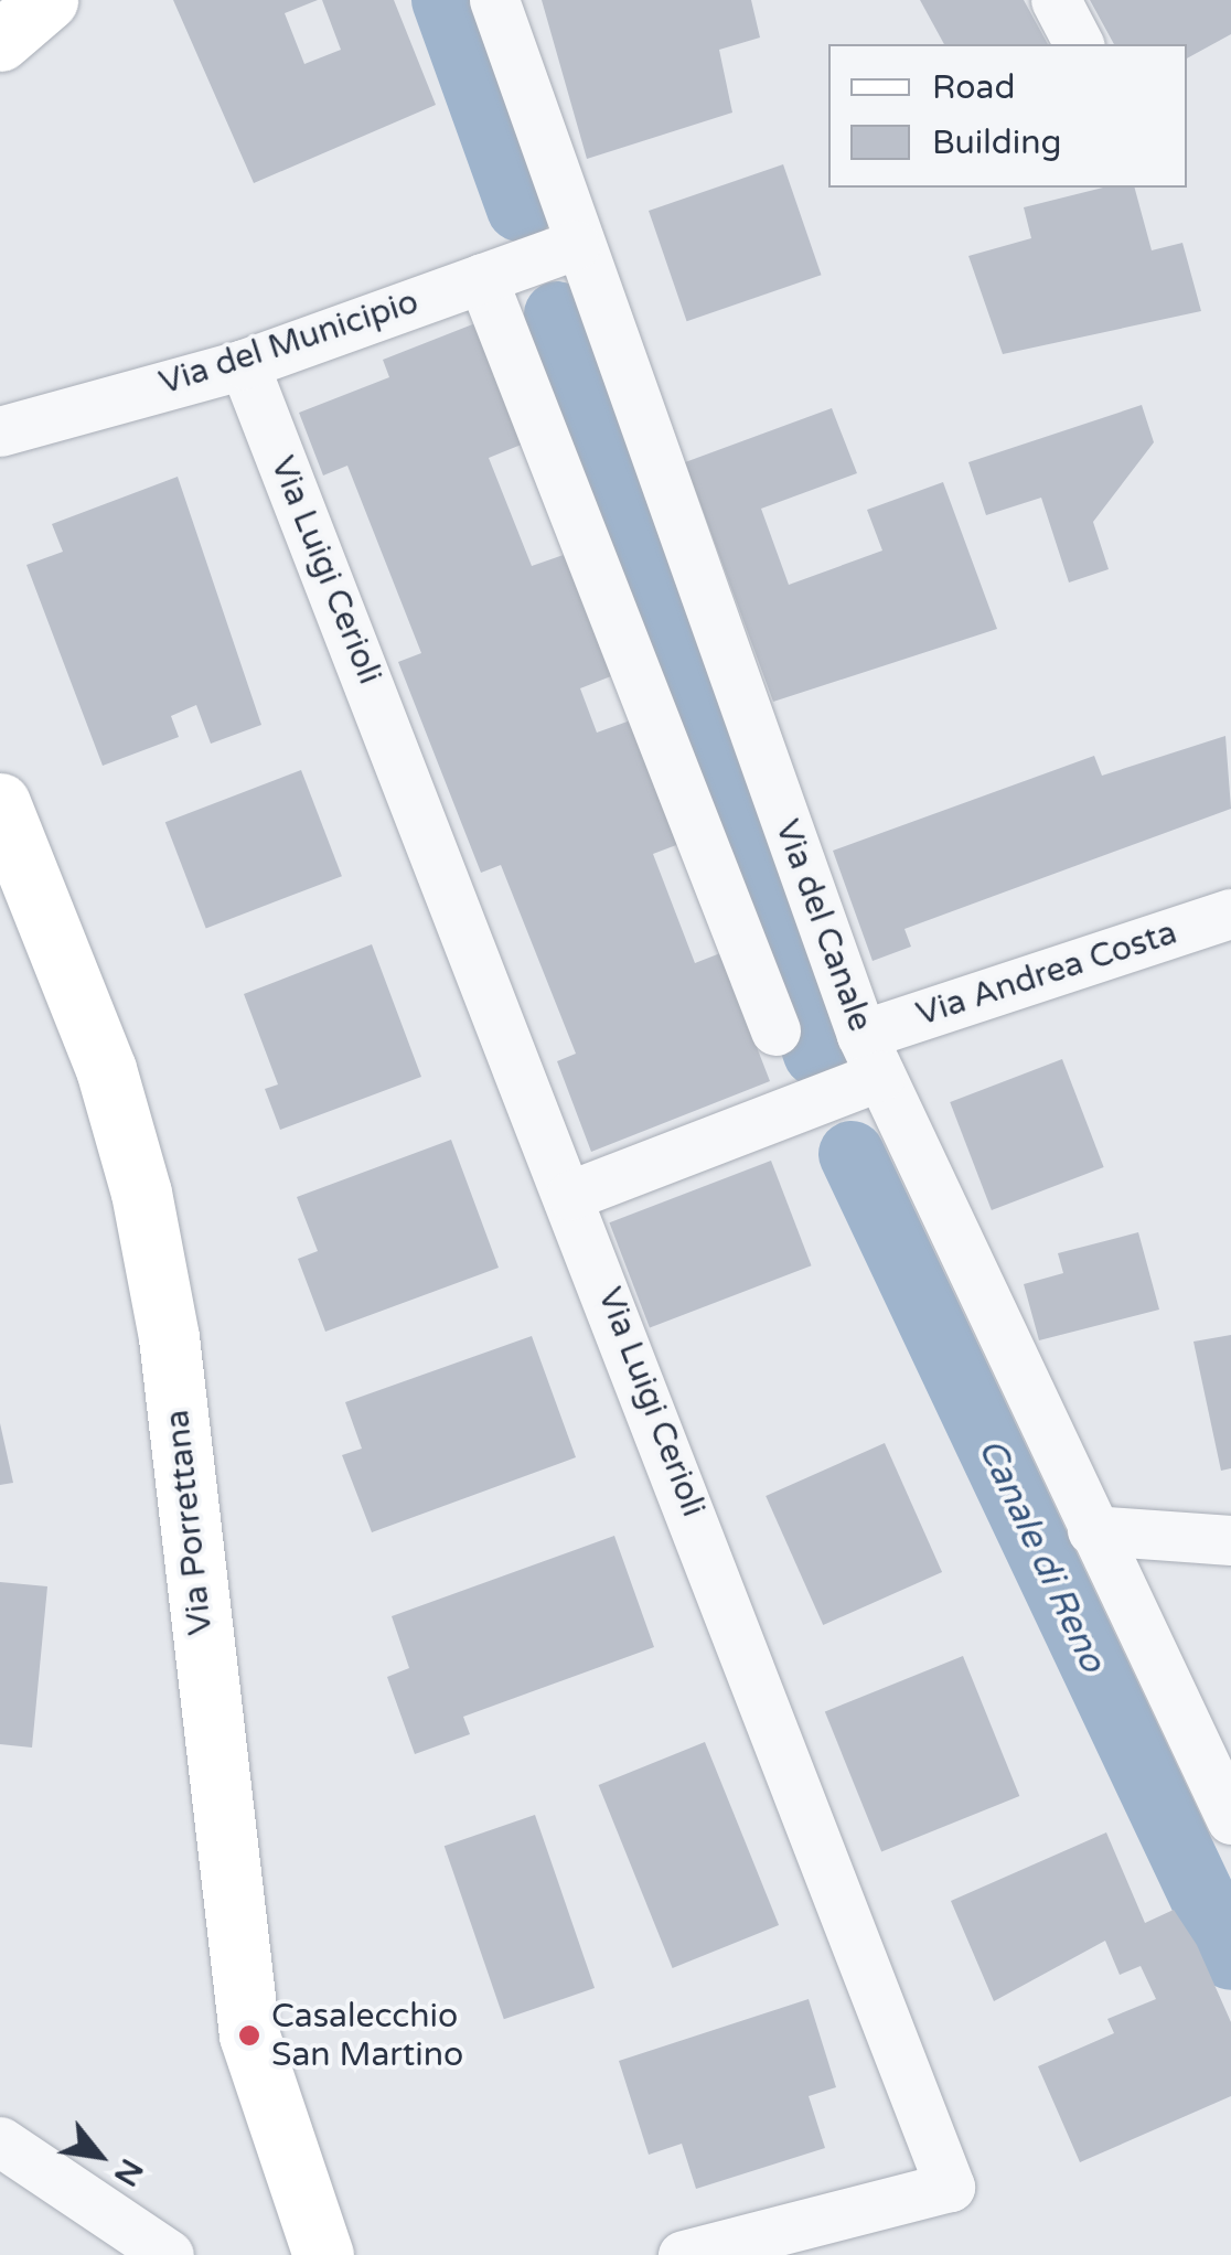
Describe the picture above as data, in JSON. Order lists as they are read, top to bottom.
{
  "streets": {
    "main road": ["Via Porrettana"],
    "street": [
      "Via del Municipio",
      "Via Luigi Cerioli",
      "Via del Canale",
      "Via Andrea Costa"
    ]
  },
  "crossings": [
    ["Via del Municipio", "Via Luigi Cerioli"],
    ["Via del Municipio", "Via del Canale"],
    ["Via Luigi Cerioli", "Via Andrea Costa"],
    ["Via del Canale", "Via Andrea Costa"]
  ],
  "water": ["Canale di Reno"],
  "places": ["Casalecchio San Martino"],
  "legend": ["Road", "Building"],
  "north": "bottom right"
}
